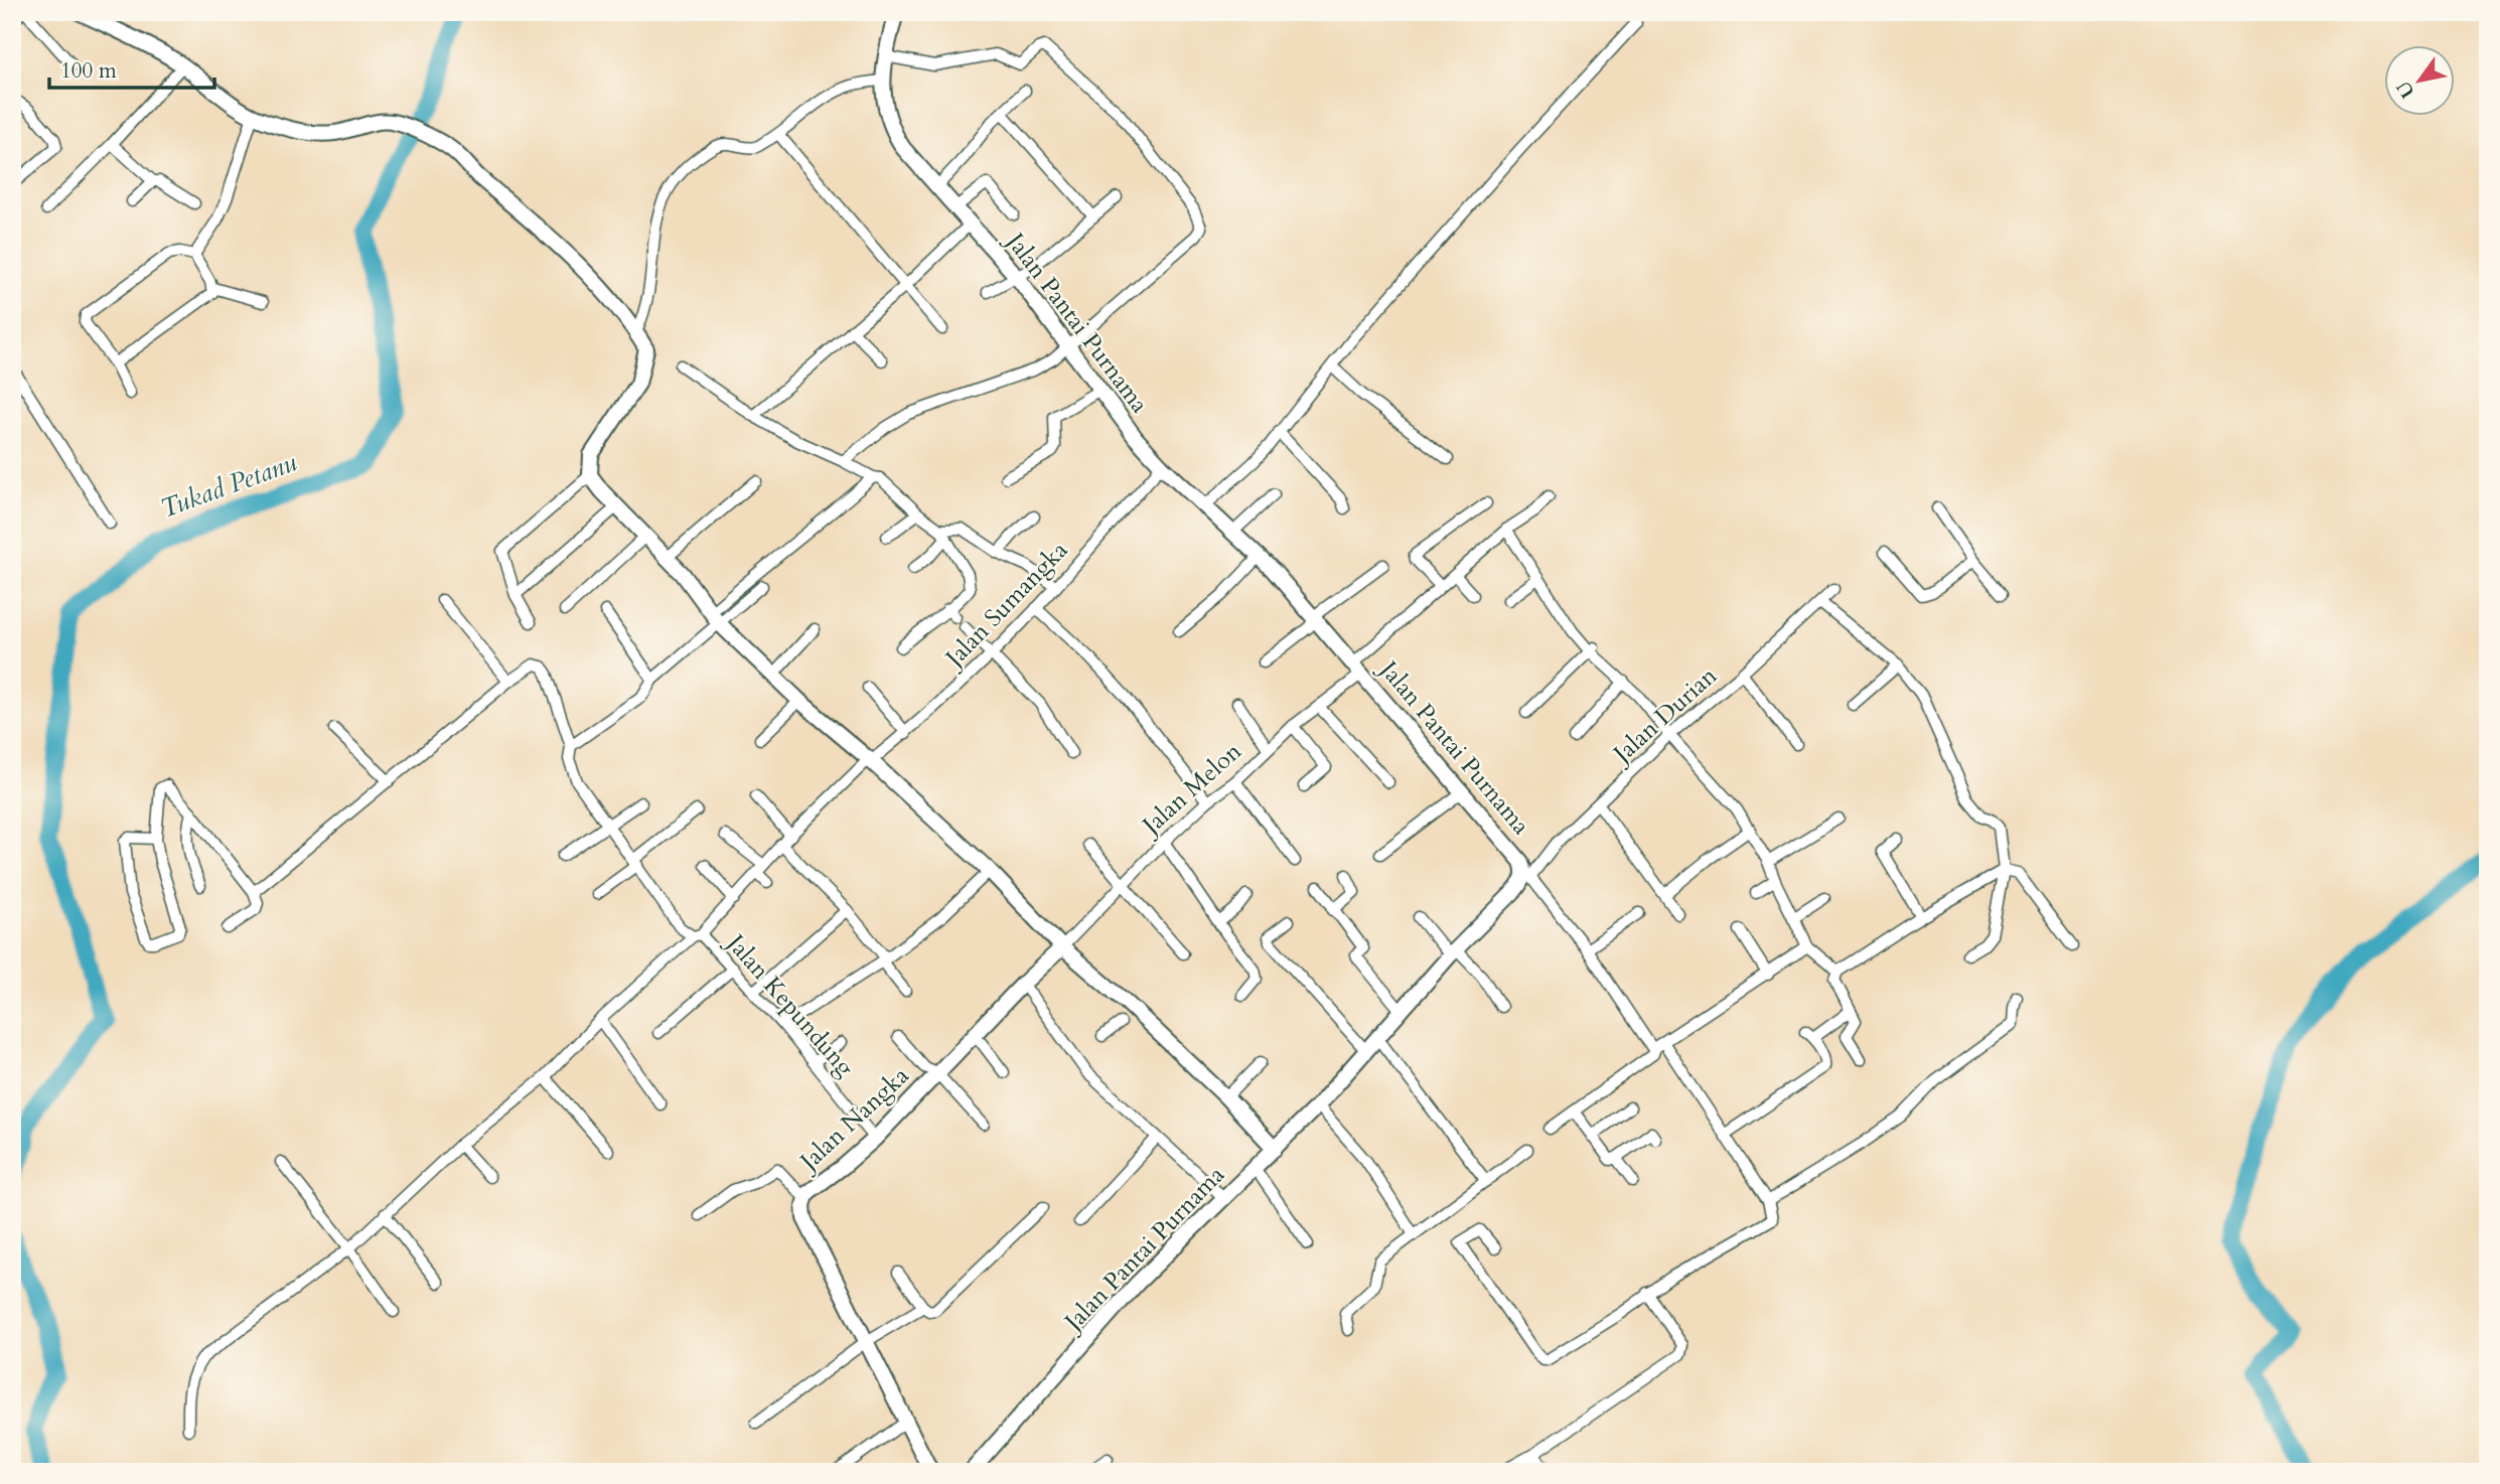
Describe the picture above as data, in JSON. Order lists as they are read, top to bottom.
{
  "streets": {
    "street": [
      "Jalan Pantai Purnama",
      "Jalan Sumangka",
      "Jalan Durian",
      "Jalan Melon",
      "Jalan Kepundung",
      "Jalan Nangka"
    ]
  },
  "crossings": [
    ["Jalan Pantai Purnama", "Jalan Sumangka"],
    ["Jalan Pantai Purnama", "Jalan Durian"],
    ["Jalan Pantai Purnama", "Jalan Melon"],
    ["Jalan Sumangka", "Jalan Kepundung"],
    ["Jalan Melon", "Jalan Nangka"],
    ["Jalan Kepundung", "Jalan Nangka"]
  ],
  "water": ["Tukad Petanu"],
  "scale_bar": "100 m",
  "north": "bottom left"
}
